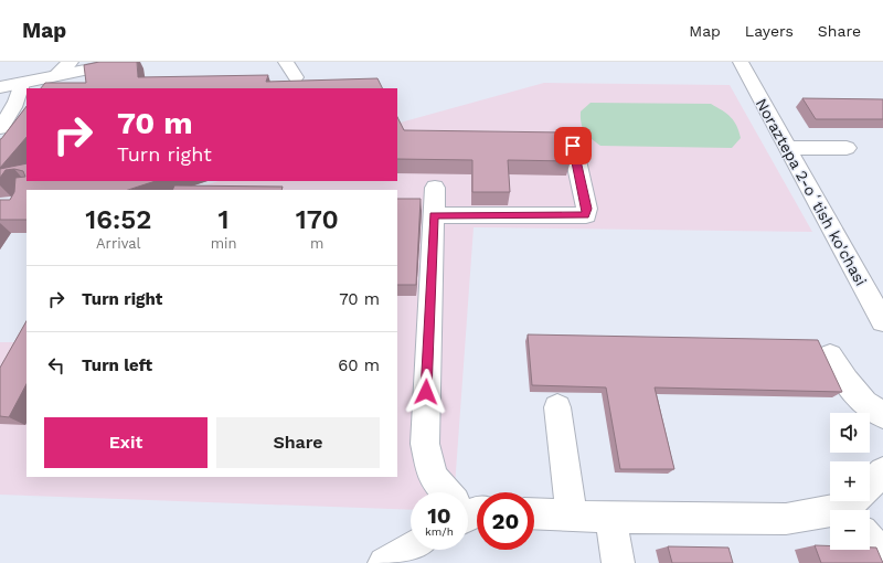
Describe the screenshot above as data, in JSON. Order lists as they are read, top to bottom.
{
  "streets": {
    "street": ["Noraztepa 2-oʻtish ko'chasi"]
  },
  "page": {
    "header": "Map",
    "nav": ["Map", "Layers", "Share"],
    "turn": ["70 m", "Turn right"],
    "eta": [
      "16:52",
      "Arrival",
      "1",
      "min",
      "170",
      "m"
    ],
    "list": [
      {
        "name": "Turn right",
        "value": "70 m"
      },
      {
        "name": "Turn left",
        "value": "60 m"
      }
    ],
    "buttons": ["Exit", "Share"],
    "map_buttons": ["+", "−"],
    "speed": "10 km/h",
    "limit": "20"
  }
}
